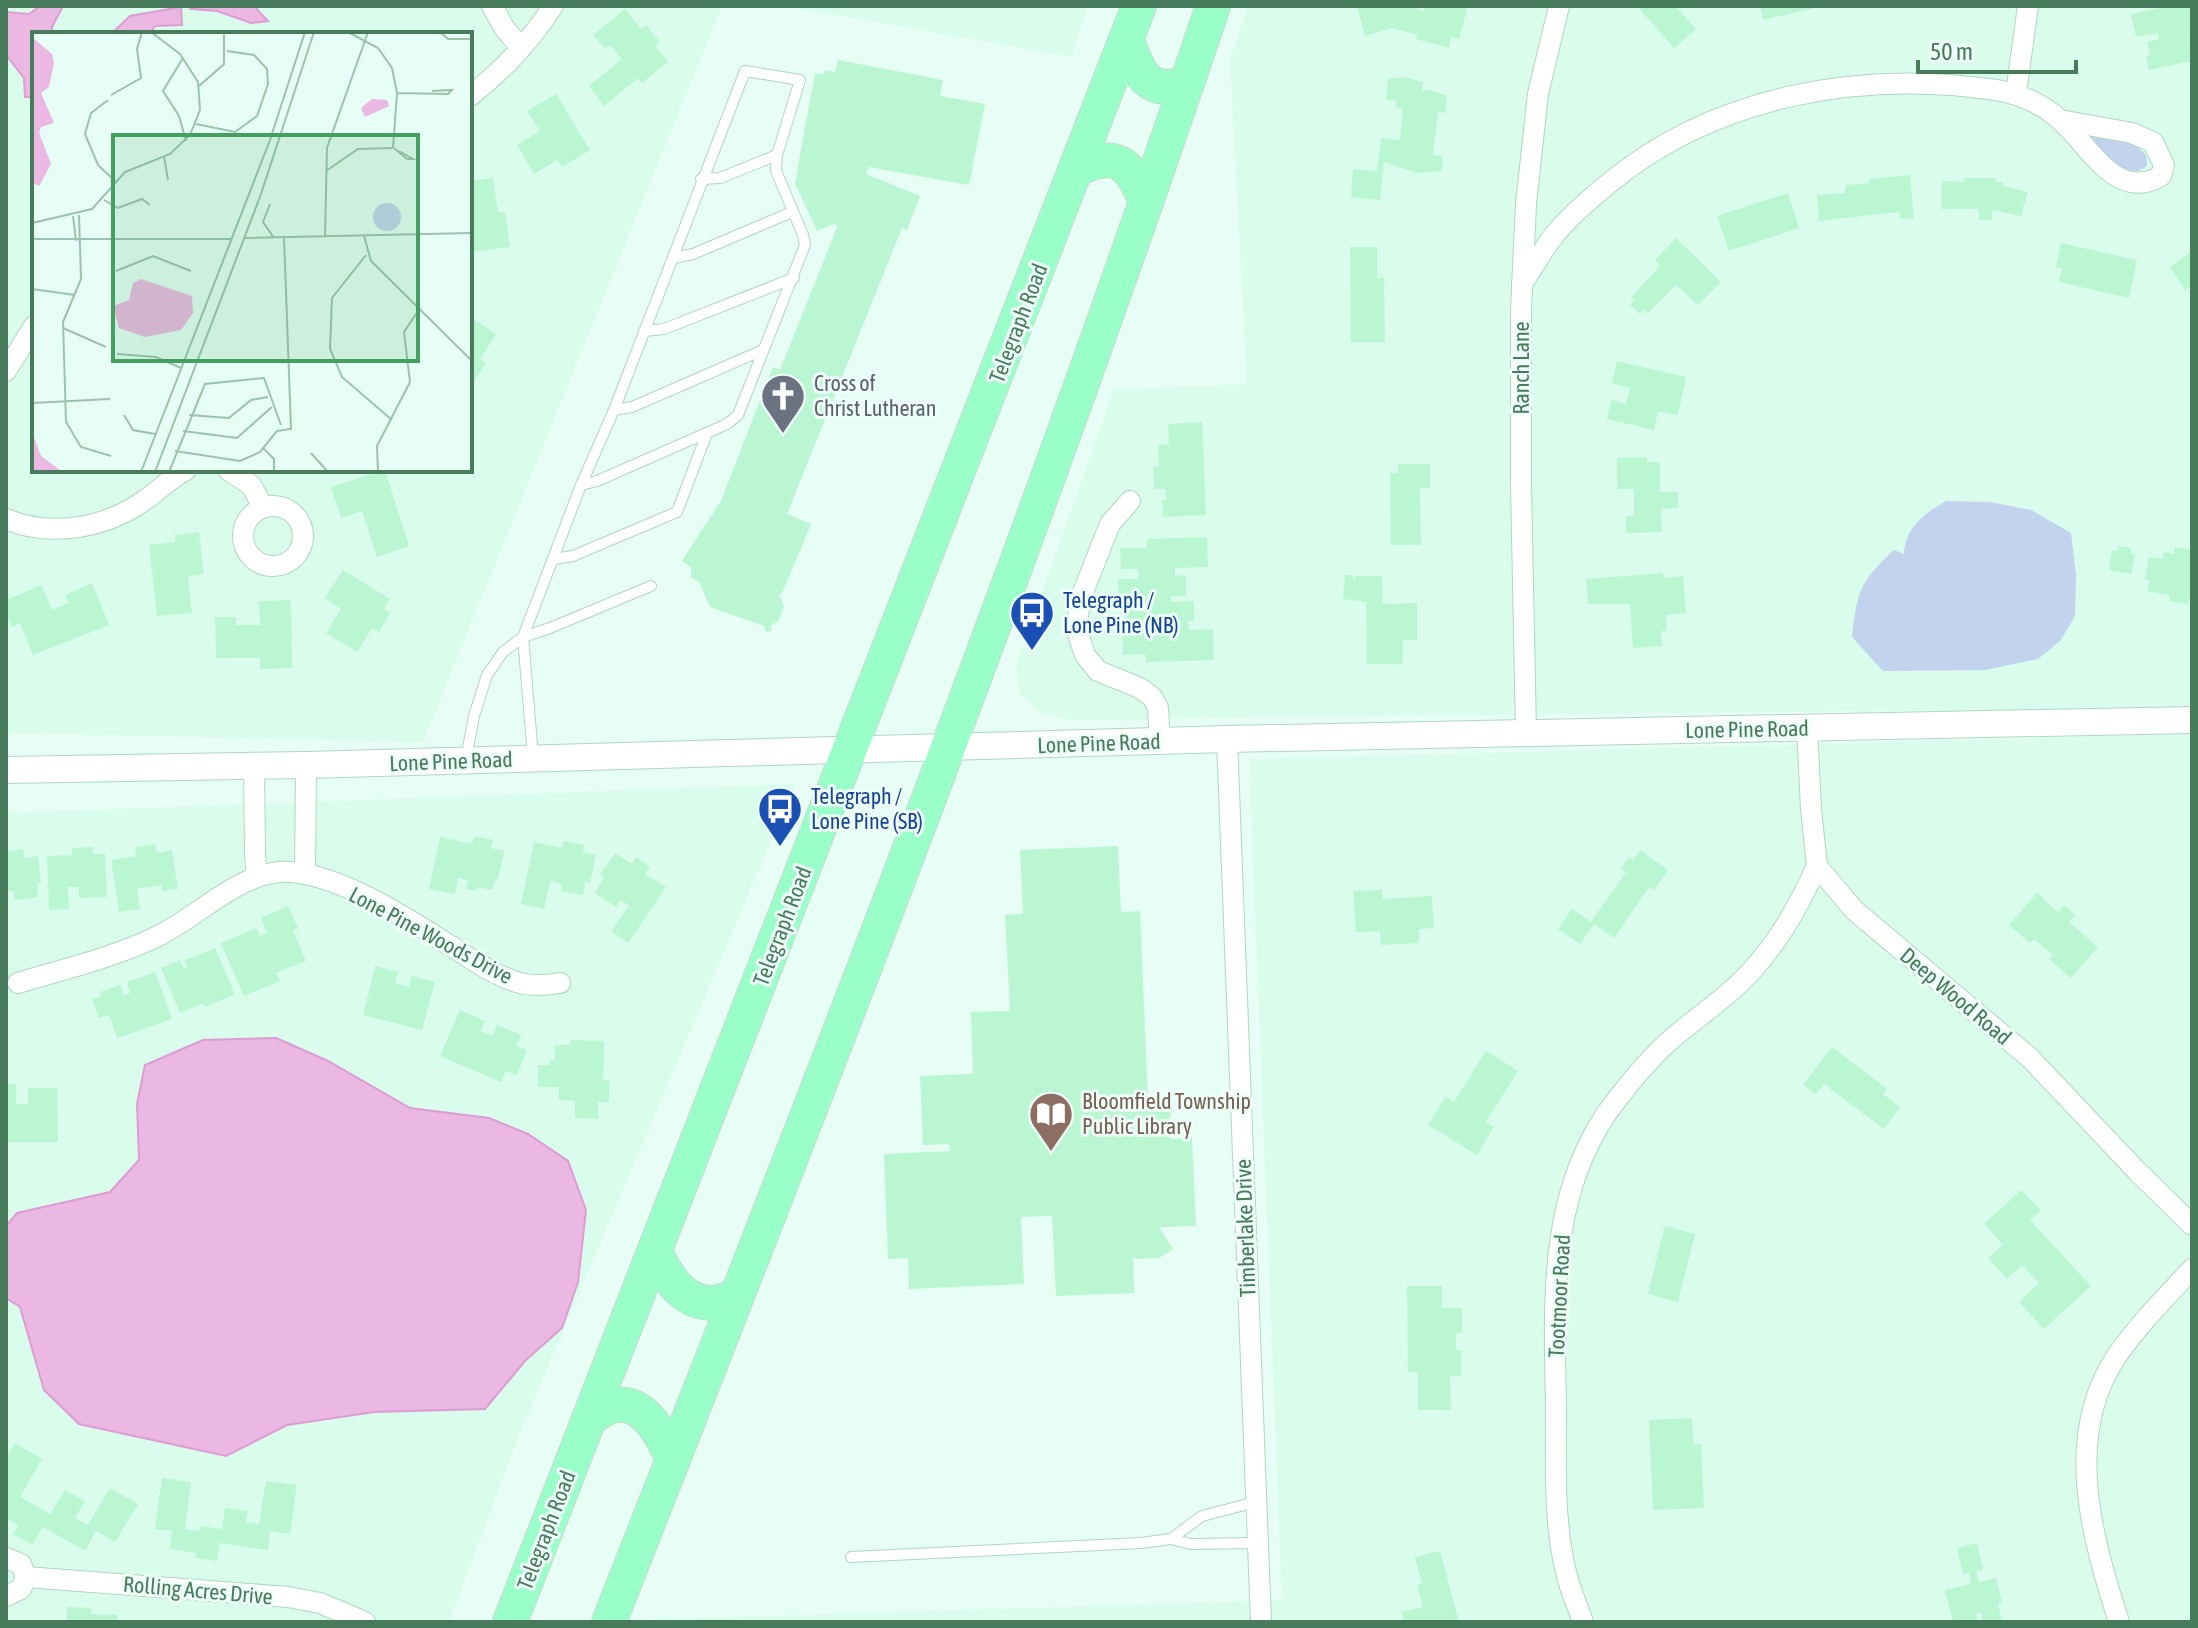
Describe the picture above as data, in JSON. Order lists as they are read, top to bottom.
{
  "streets": {
    "highway": ["Telegraph Road"],
    "street": [
      "Ranch Lane",
      "Lone Pine Road",
      "Lone Pine Woods Drive",
      "Deep Wood Road",
      "Timberlake Drive",
      "Tootmoor Road",
      "Rolling Acres Drive"
    ]
  },
  "crossings": [
    ["Telegraph Road", "Lone Pine Road"],
    ["Ranch Lane", "Lone Pine Road"],
    ["Lone Pine Road", "Timberlake Drive"],
    ["Deep Wood Road", "Tootmoor Road"]
  ],
  "places": {
    "church": ["Cross of Christ Lutheran"],
    "bus stop": ["Telegraph / Lone Pine (NB)", "Telegraph / Lone Pine (SB)"],
    "library": ["Bloomfield Township Public Library"]
  },
  "scale_bar": "50 m"
}
